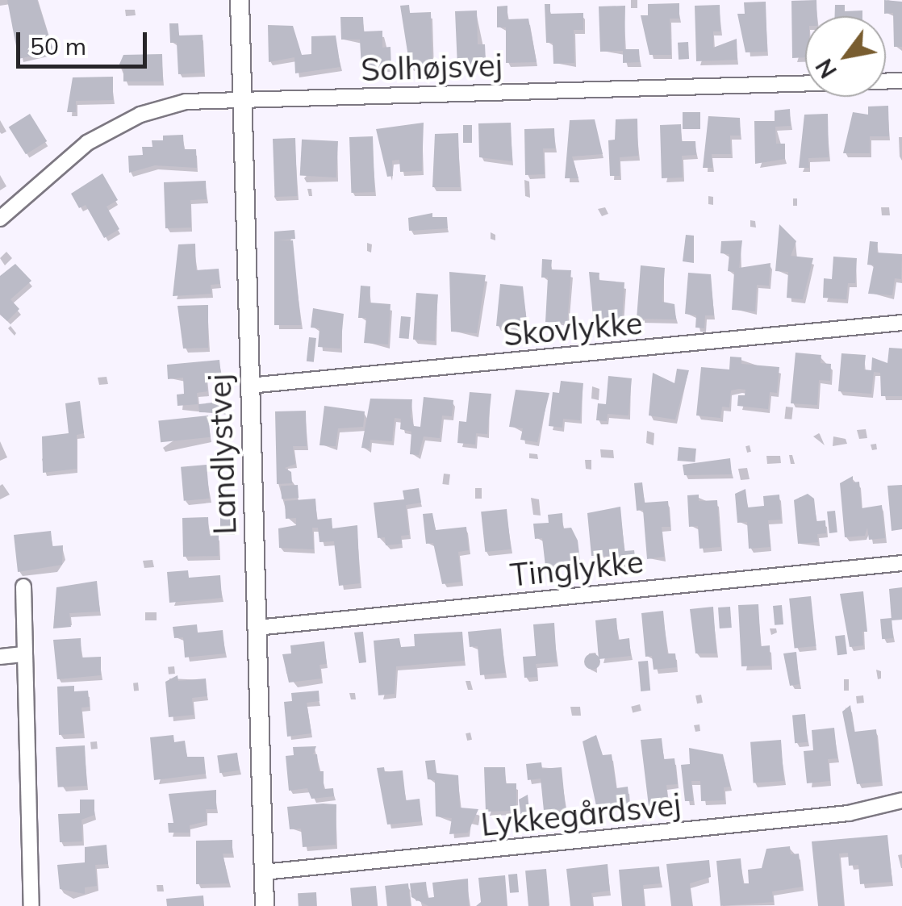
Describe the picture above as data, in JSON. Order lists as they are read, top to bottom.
{
  "streets": {
    "street": [
      "Solhøjsvej",
      "Skovlykke",
      "Landlystvej",
      "Tinglykke",
      "Lykkegårdsvej"
    ]
  },
  "crossings": [
    ["Solhøjsvej", "Landlystvej"],
    ["Skovlykke", "Landlystvej"],
    ["Landlystvej", "Tinglykke"],
    ["Landlystvej", "Lykkegårdsvej"]
  ],
  "scale_bar": "50 m",
  "north": "bottom left"
}
